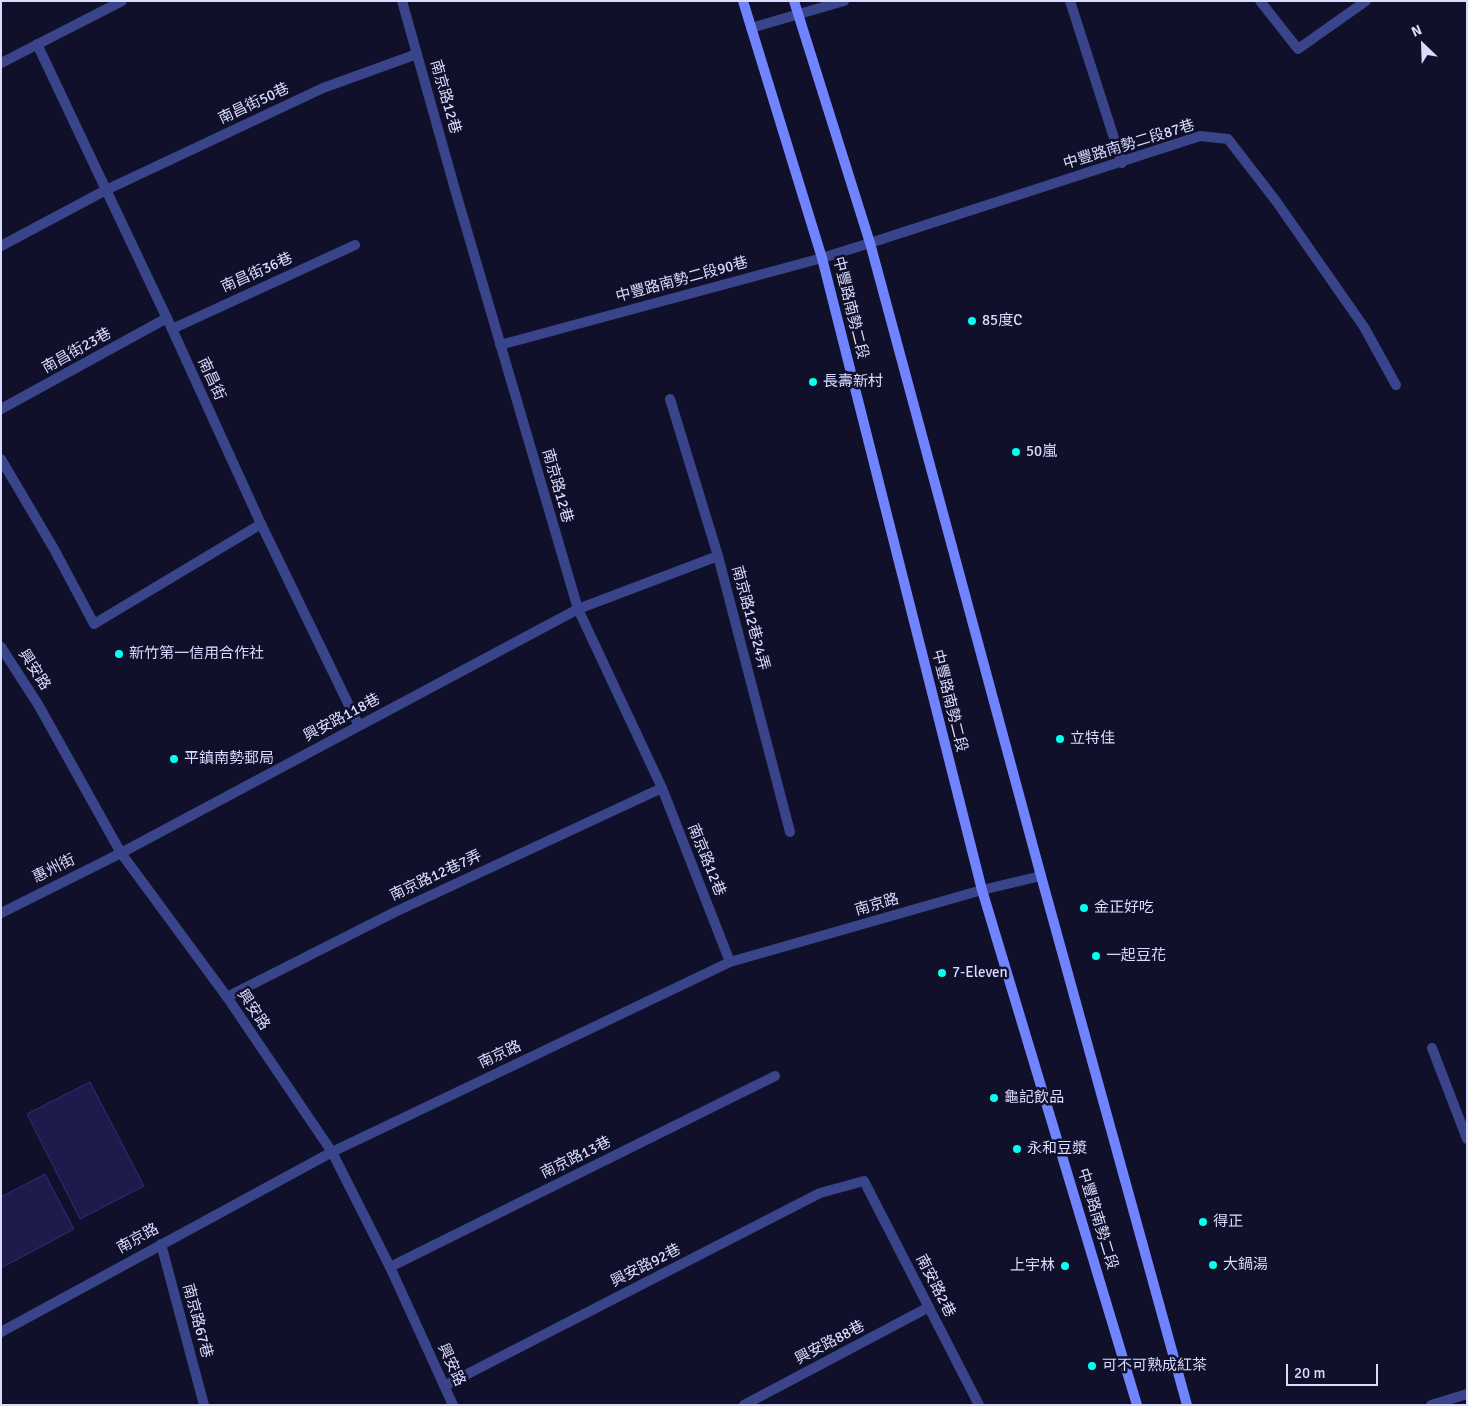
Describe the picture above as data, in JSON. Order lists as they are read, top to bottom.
{
  "streets": {
    "main road": ["中豐路南勢二段"],
    "street": [
      "南京路12巷",
      "南昌街50巷",
      "中豐路南勢二段87巷",
      "南昌街36巷",
      "中豐路南勢二段90巷",
      "南昌街23巷",
      "南昌街",
      "南京路12巷24弄",
      "興安路",
      "興安路118巷",
      "惠州街",
      "南京路12巷7弄",
      "南京路",
      "南京路13巷",
      "興安路92巷",
      "南安路2巷",
      "南京路67巷",
      "興安路88巷"
    ]
  },
  "crossings": [
    ["南京路12巷", "南昌街50巷"],
    ["南京路12巷", "中豐路南勢二段90巷"],
    ["南京路12巷", "南京路12巷24弄"],
    ["南京路12巷", "興安路118巷"],
    ["南京路12巷", "南京路12巷7弄"],
    ["南京路12巷", "南京路"],
    ["南昌街50巷", "南昌街"],
    ["中豐路南勢二段87巷", "中豐路南勢二段90巷"],
    ["南昌街36巷", "南昌街"],
    ["中豐路南勢二段90巷", "中豐路南勢二段"],
    ["中豐路南勢二段", "南京路"],
    ["南昌街23巷", "南昌街"],
    ["南昌街", "興安路118巷"],
    ["南京路12巷24弄", "興安路118巷"],
    ["興安路", "興安路118巷"],
    ["興安路", "惠州街"],
    ["興安路", "南京路12巷7弄"],
    ["興安路", "南京路"],
    ["興安路", "南京路13巷"],
    ["興安路", "興安路92巷"],
    ["興安路118巷", "惠州街"],
    ["南京路", "南京路67巷"],
    ["興安路92巷", "南安路2巷"],
    ["南安路2巷", "興安路88巷"]
  ],
  "places": [
    "85度C",
    "長壽新村",
    "50嵐",
    "新竹第一信用合作社",
    "立特佳",
    "平鎮南勢郵局",
    "金正好吃",
    "一起豆花",
    "7-Eleven",
    "龜記飲品",
    "永和豆漿",
    "得正",
    "大鍋湯",
    "上宇林",
    "可不可熟成紅茶"
  ],
  "scale_bar": "20 m",
  "north": "top left"
}
